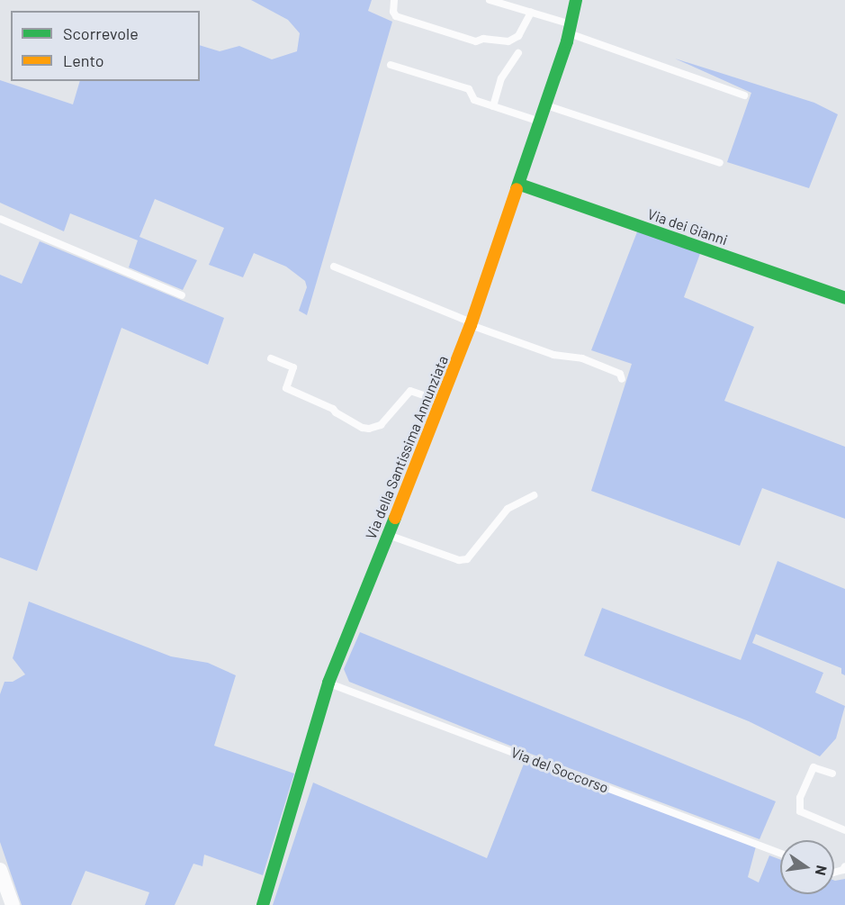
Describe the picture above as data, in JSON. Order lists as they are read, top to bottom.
{
  "streets": {
    "street": ["Via dei Gianni", "Via della Santissima Annunziata"],
    "lane": ["Via del Soccorso"]
  },
  "crossings": [
    ["Via dei Gianni", "Via della Santissima Annunziata"],
    ["Via della Santissima Annunziata", "Via del Soccorso"]
  ],
  "legend": ["Scorrevole", "Lento"],
  "north": "right"
}
